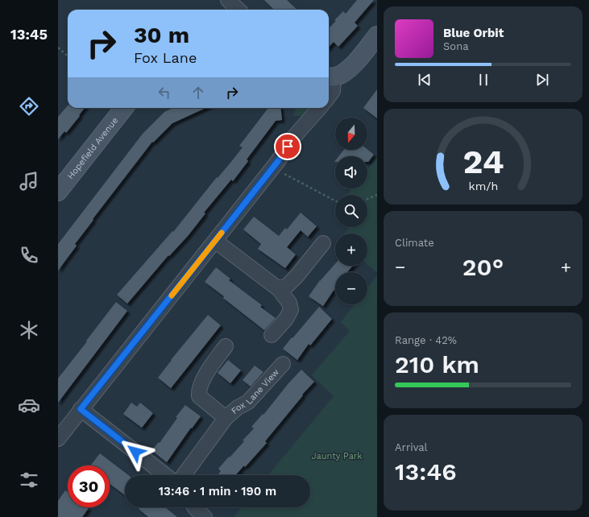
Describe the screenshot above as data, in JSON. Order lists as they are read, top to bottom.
{
  "streets": {
    "street": ["Hopefield Avenue", "Fox Lane View"]
  },
  "parks": ["Jaunty Park"],
  "north": "bottom",
  "page": {
    "tabs": "13:45",
    "turn": ["30 m", "Fox Lane"],
    "song": ["Blue Orbit", "Sona"],
    "map_buttons": ["+", "−"],
    "tile": [
      "Climate",
      ["Range · 42%", "210 km"],
      ["Arrival", "13:46"]
    ],
    "heat": ["−", "20°", "+"],
    "limit": "30",
    "trip": "13:46 · 1 min · 190 m",
    "gauge": ["24", "km/h"]
  }
}
